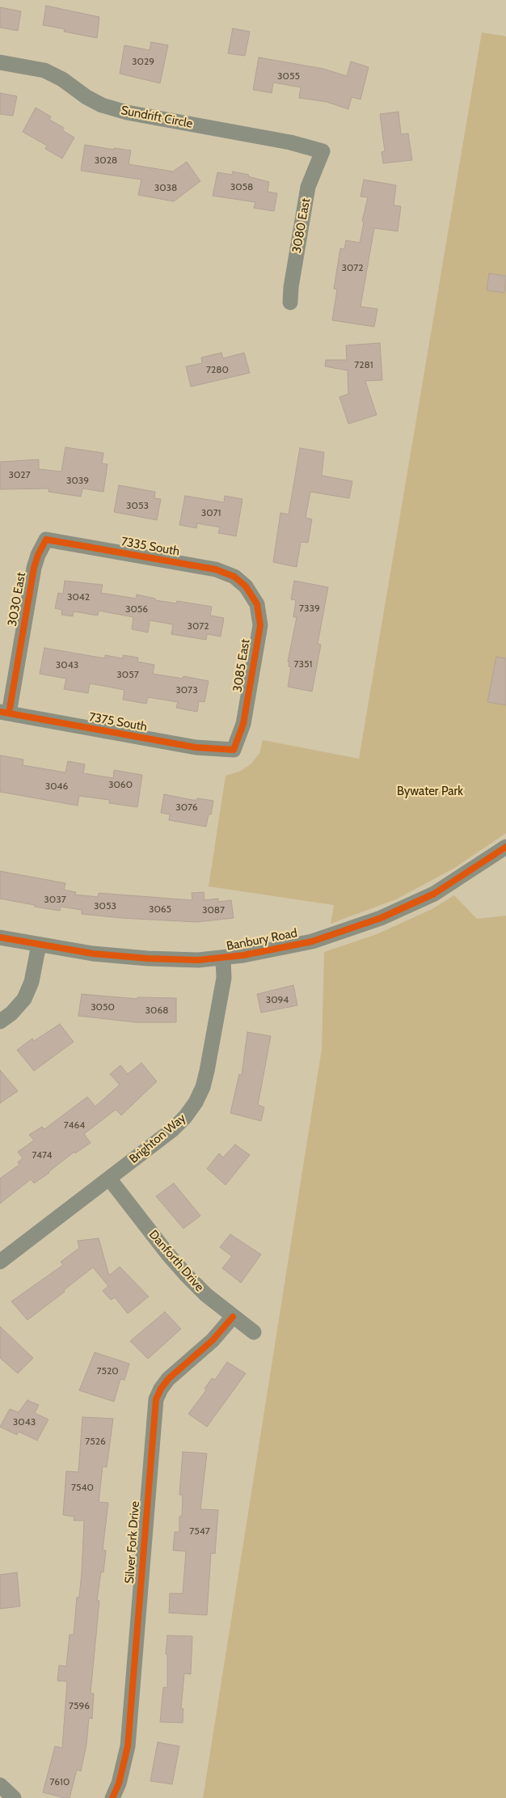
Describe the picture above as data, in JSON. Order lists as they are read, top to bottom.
{
  "streets": {
    "street": [
      "Sundrift Circle",
      "3080 East",
      "7335 South",
      "3030 East",
      "3085 East",
      "7375 South",
      "Banbury Road",
      "Brighton Way",
      "Danforth Drive",
      "Silver Fork Drive"
    ]
  },
  "crossings": [
    ["Sundrift Circle", "3080 East"],
    ["7335 South", "3030 East"],
    ["7335 South", "3085 East"],
    ["3030 East", "7375 South"],
    ["3085 East", "7375 South"],
    ["Banbury Road", "Brighton Way"],
    ["Brighton Way", "Danforth Drive"],
    ["Danforth Drive", "Silver Fork Drive"]
  ],
  "parks": ["Bywater Park"],
  "house_numbers": [
    "3029",
    "3055",
    "3028",
    "3058",
    "3038",
    "3072",
    "7281",
    "7280",
    "3027",
    "3039",
    "3053",
    "3071",
    "3042",
    "7339",
    "3056",
    "3072",
    "7351",
    "3043",
    "3057",
    "3073",
    "3060",
    "3046",
    "3076",
    "3037",
    "3053",
    "3065",
    "3087",
    "3094",
    "3050",
    "3068",
    "7464",
    "7474",
    "7520",
    "3043",
    "7526",
    "7540",
    "7547",
    "7596",
    "7610"
  ]
}
